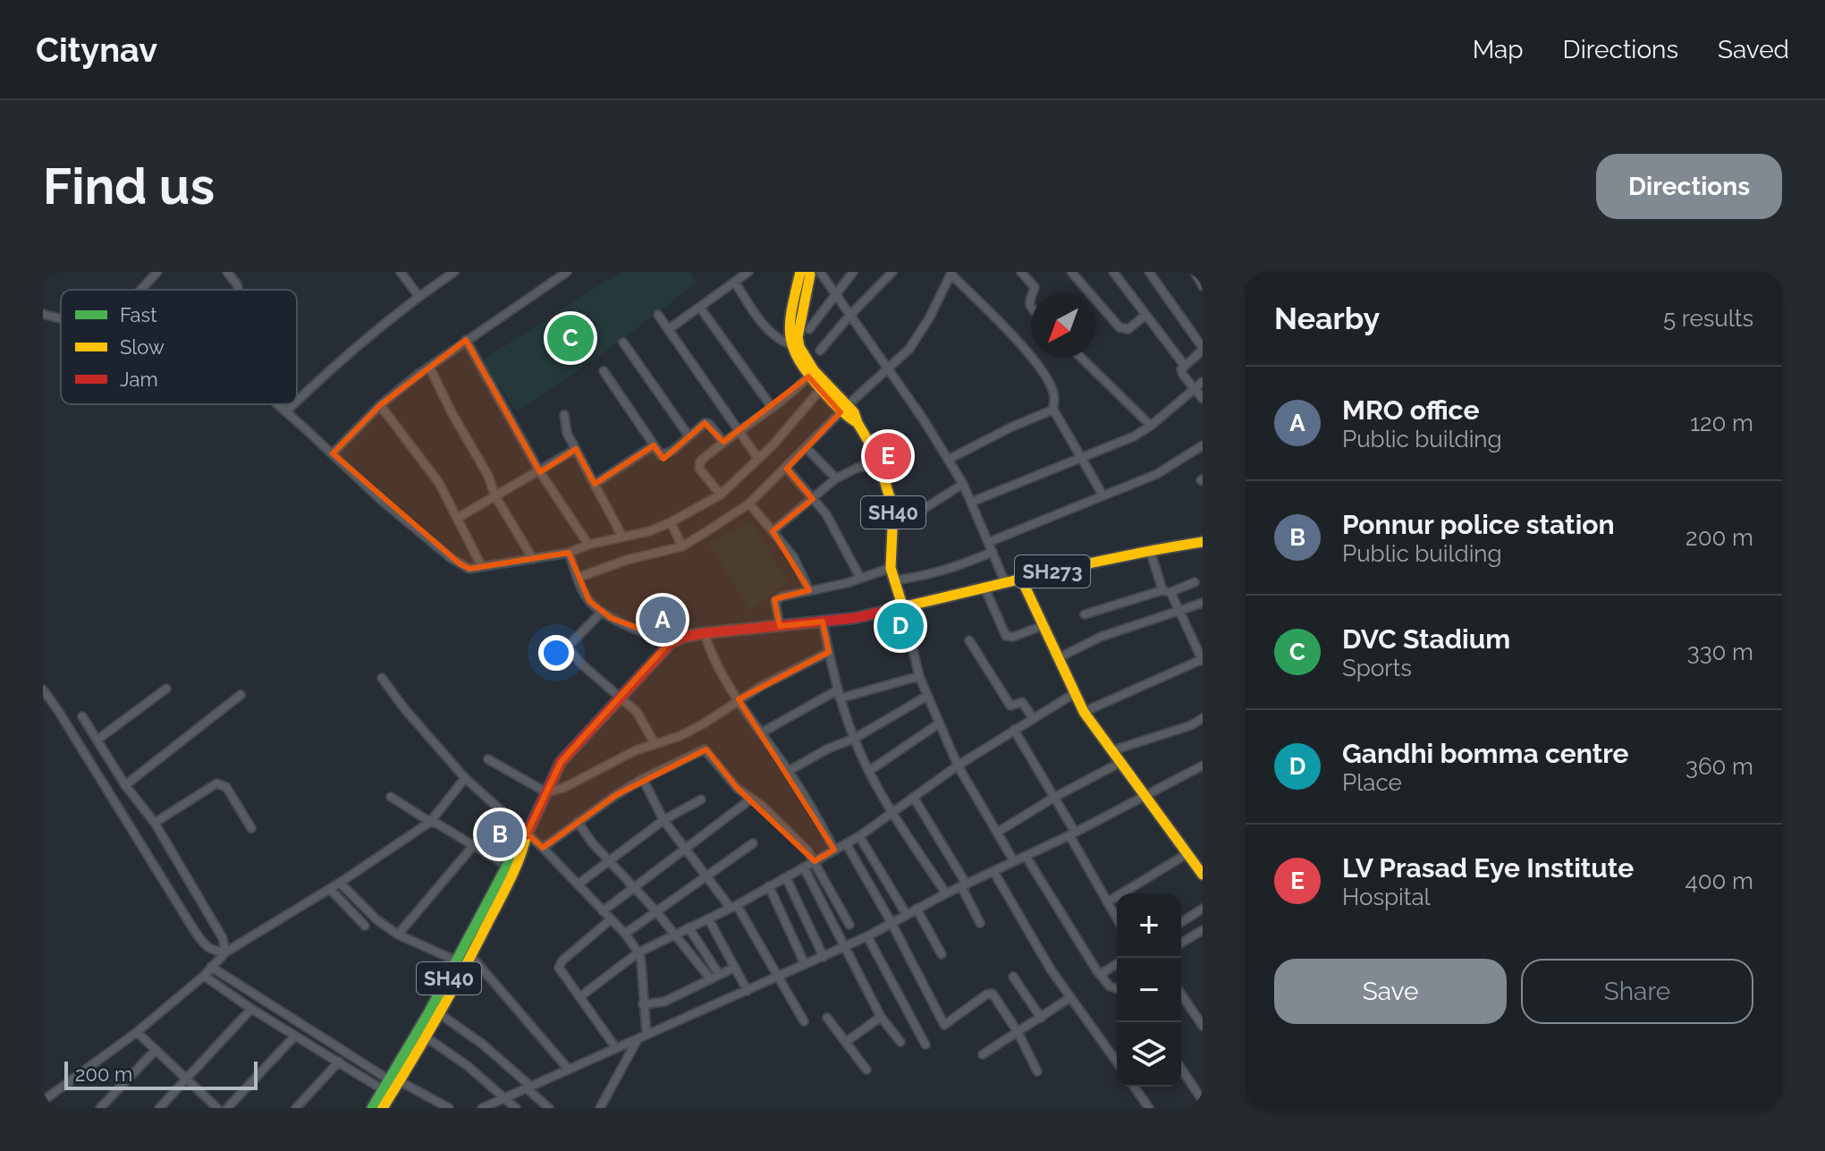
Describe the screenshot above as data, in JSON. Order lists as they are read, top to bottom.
{
  "streets": {
    "main road": ["SH40", "SH273"]
  },
  "crossings": [
    ["SH40", "SH273"]
  ],
  "legend": ["Fast", "Slow", "Jam"],
  "scale_bar": "200 m",
  "north": "bottom left",
  "page": {
    "header": "Citynav",
    "nav": ["Map", "Directions", "Saved"],
    "buttons": [
      "Directions",
      ["Save", "Share"]
    ],
    "title": "Find us",
    "heading": ["Nearby", "5 results"],
    "pins": [
      "C",
      "E",
      "A",
      "D",
      "B"
    ],
    "list": [
      {
        "mark": "A",
        "name": "MRO office",
        "note": "Public building",
        "value": "120 m"
      },
      {
        "mark": "B",
        "name": "Ponnur police station",
        "note": "Public building",
        "value": "200 m"
      },
      {
        "mark": "C",
        "name": "DVC Stadium",
        "note": "Sports",
        "value": "330 m"
      },
      {
        "mark": "D",
        "name": "Gandhi bomma centre",
        "note": "Place",
        "value": "360 m"
      },
      {
        "mark": "E",
        "name": "LV Prasad Eye Institute",
        "note": "Hospital",
        "value": "400 m"
      }
    ],
    "map_buttons": ["+", "−"],
    "scale": "200 m"
  }
}
